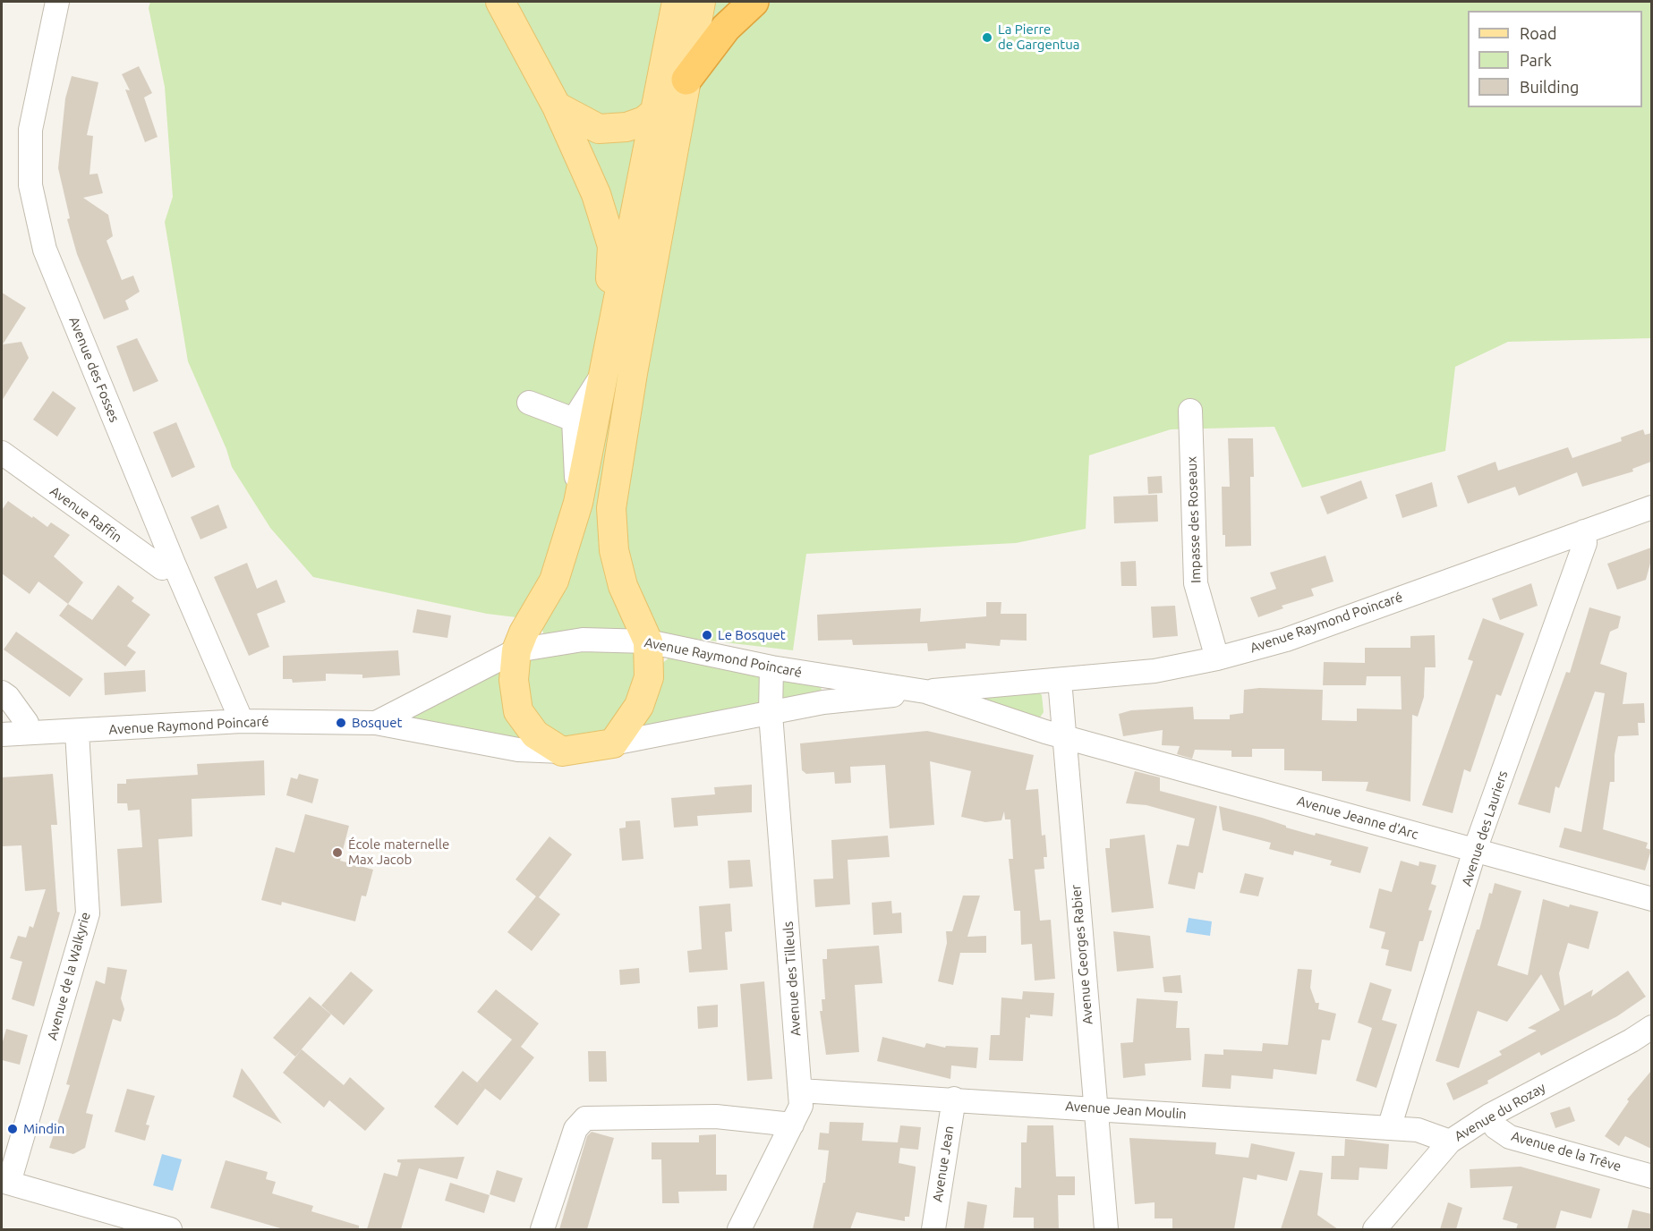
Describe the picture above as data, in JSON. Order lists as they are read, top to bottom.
{
  "streets": {
    "main road": ["Avenue Raymond Poincaré"],
    "street": [
      "Avenue des Fosses",
      "Avenue Raffin",
      "Impasse des Roseaux",
      "Avenue Jeanne d'Arc",
      "Avenue des Lauriers",
      "Avenue Georges Rabier",
      "Avenue de la Walkyrie",
      "Avenue des Tilleuls",
      "Avenue Jean Moulin",
      "Avenue du Rozay",
      "Avenue de la Trêve",
      "Avenue Jean"
    ]
  },
  "crossings": [
    ["Avenue des Fosses", "Avenue Raffin"],
    ["Avenue des Fosses", "Avenue Raymond Poincaré"],
    ["Impasse des Roseaux", "Avenue Raymond Poincaré"],
    ["Avenue Raymond Poincaré", "Avenue Jeanne d'Arc"],
    ["Avenue Raymond Poincaré", "Avenue des Lauriers"],
    ["Avenue Raymond Poincaré", "Avenue Georges Rabier"],
    ["Avenue Raymond Poincaré", "Avenue de la Walkyrie"],
    ["Avenue Raymond Poincaré", "Avenue des Tilleuls"],
    ["Avenue Jeanne d'Arc", "Avenue des Lauriers"],
    ["Avenue Jeanne d'Arc", "Avenue Georges Rabier"],
    ["Avenue des Lauriers", "Avenue Jean Moulin"],
    ["Avenue Georges Rabier", "Avenue Jean Moulin"],
    ["Avenue des Tilleuls", "Avenue Jean Moulin"],
    ["Avenue Jean Moulin", "Avenue du Rozay"],
    ["Avenue Jean Moulin", "Avenue Jean"],
    ["Avenue du Rozay", "Avenue de la Trêve"]
  ],
  "places": [
    "La Pierre de Gargentua",
    "Le Bosquet",
    "Bosquet",
    "École maternelle Max Jacob",
    "Mindin"
  ],
  "legend": ["Road", "Park", "Building"]
}
